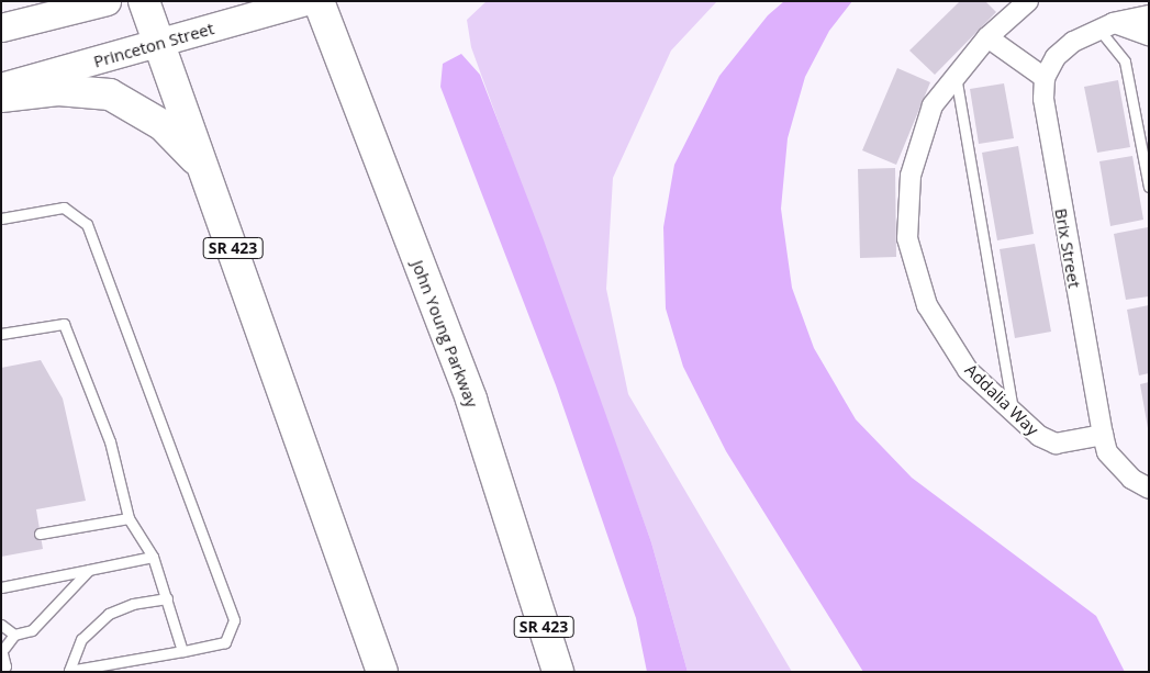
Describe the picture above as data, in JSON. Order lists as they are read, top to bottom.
{
  "streets": {
    "main road": ["Princeton Street", "SR 423", "John Young Parkway"],
    "street": ["Brix Street", "Addalia Way"]
  },
  "crossings": [
    ["Princeton Street", "SR 423"],
    ["Brix Street", "Addalia Way"]
  ]
}
